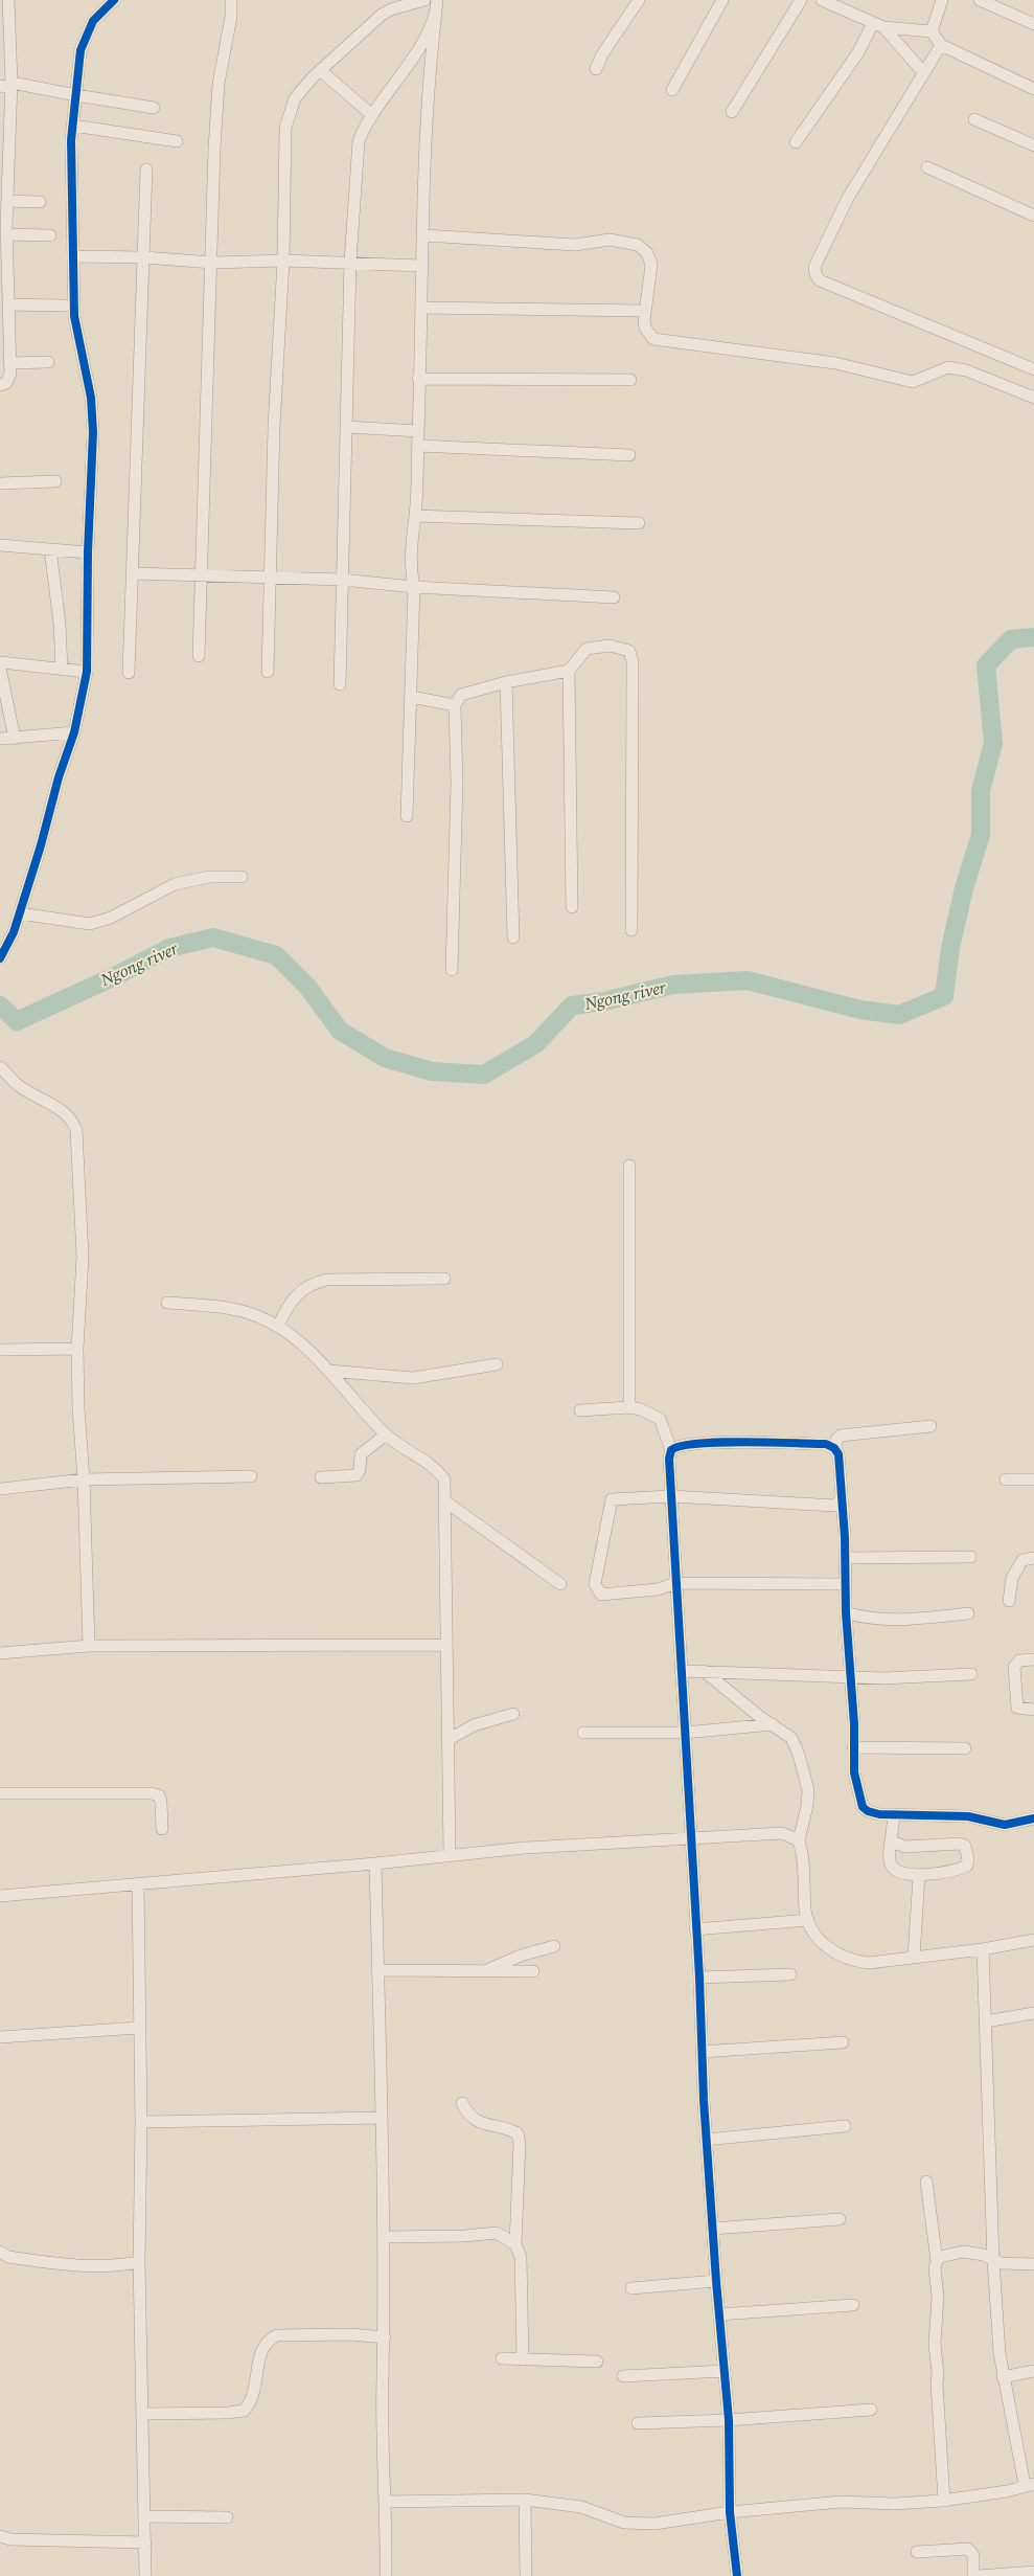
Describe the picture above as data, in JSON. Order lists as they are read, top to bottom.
{
  "water": ["Ngong river"]
}
